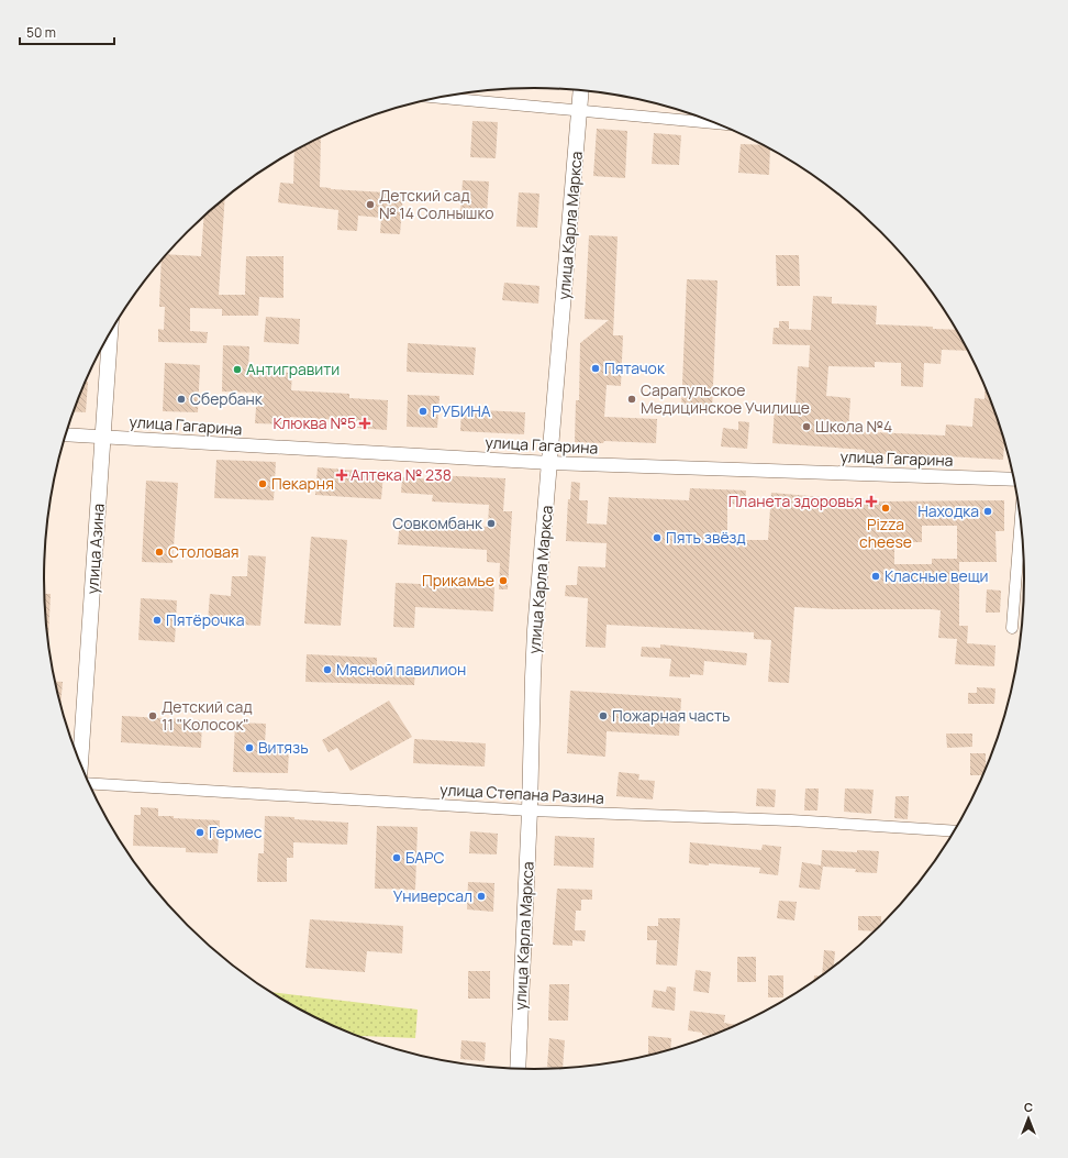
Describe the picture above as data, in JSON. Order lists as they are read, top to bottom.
{
  "streets": {
    "main road": ["улица Карла Маркса", "улица Азина"],
    "street": ["улица Гагарина", "улица Степана Разина"]
  },
  "crossings": [
    ["улица Карла Маркса", "улица Гагарина"],
    ["улица Карла Маркса", "улица Степана Разина"],
    ["улица Гагарина", "улица Азина"]
  ],
  "places": {
    "other": [
      "Детский сад № 14 Солнышко",
      "Пятачок",
      "Антигравити",
      "Сбербанк",
      "Сарапульское Медицинское Училище",
      "РУБИНА",
      "Школа №4",
      "Пекарня",
      "Pizza cheese",
      "Находка",
      "Совкомбанк",
      "Пять звёзд",
      "Столовая",
      "Класные вещи",
      "Прикамье",
      "Пятёрочка",
      "Мясной павилион",
      "Детский сад 11 \"Колосок\"",
      "Пожарная часть",
      "Витязь",
      "Гермес",
      "БАРС",
      "Универсал"
    ],
    "health": ["Клюква №5", "Аптека № 238", "Планета здоровья"]
  },
  "scale_bar": "50 m",
  "north": "top"
}
